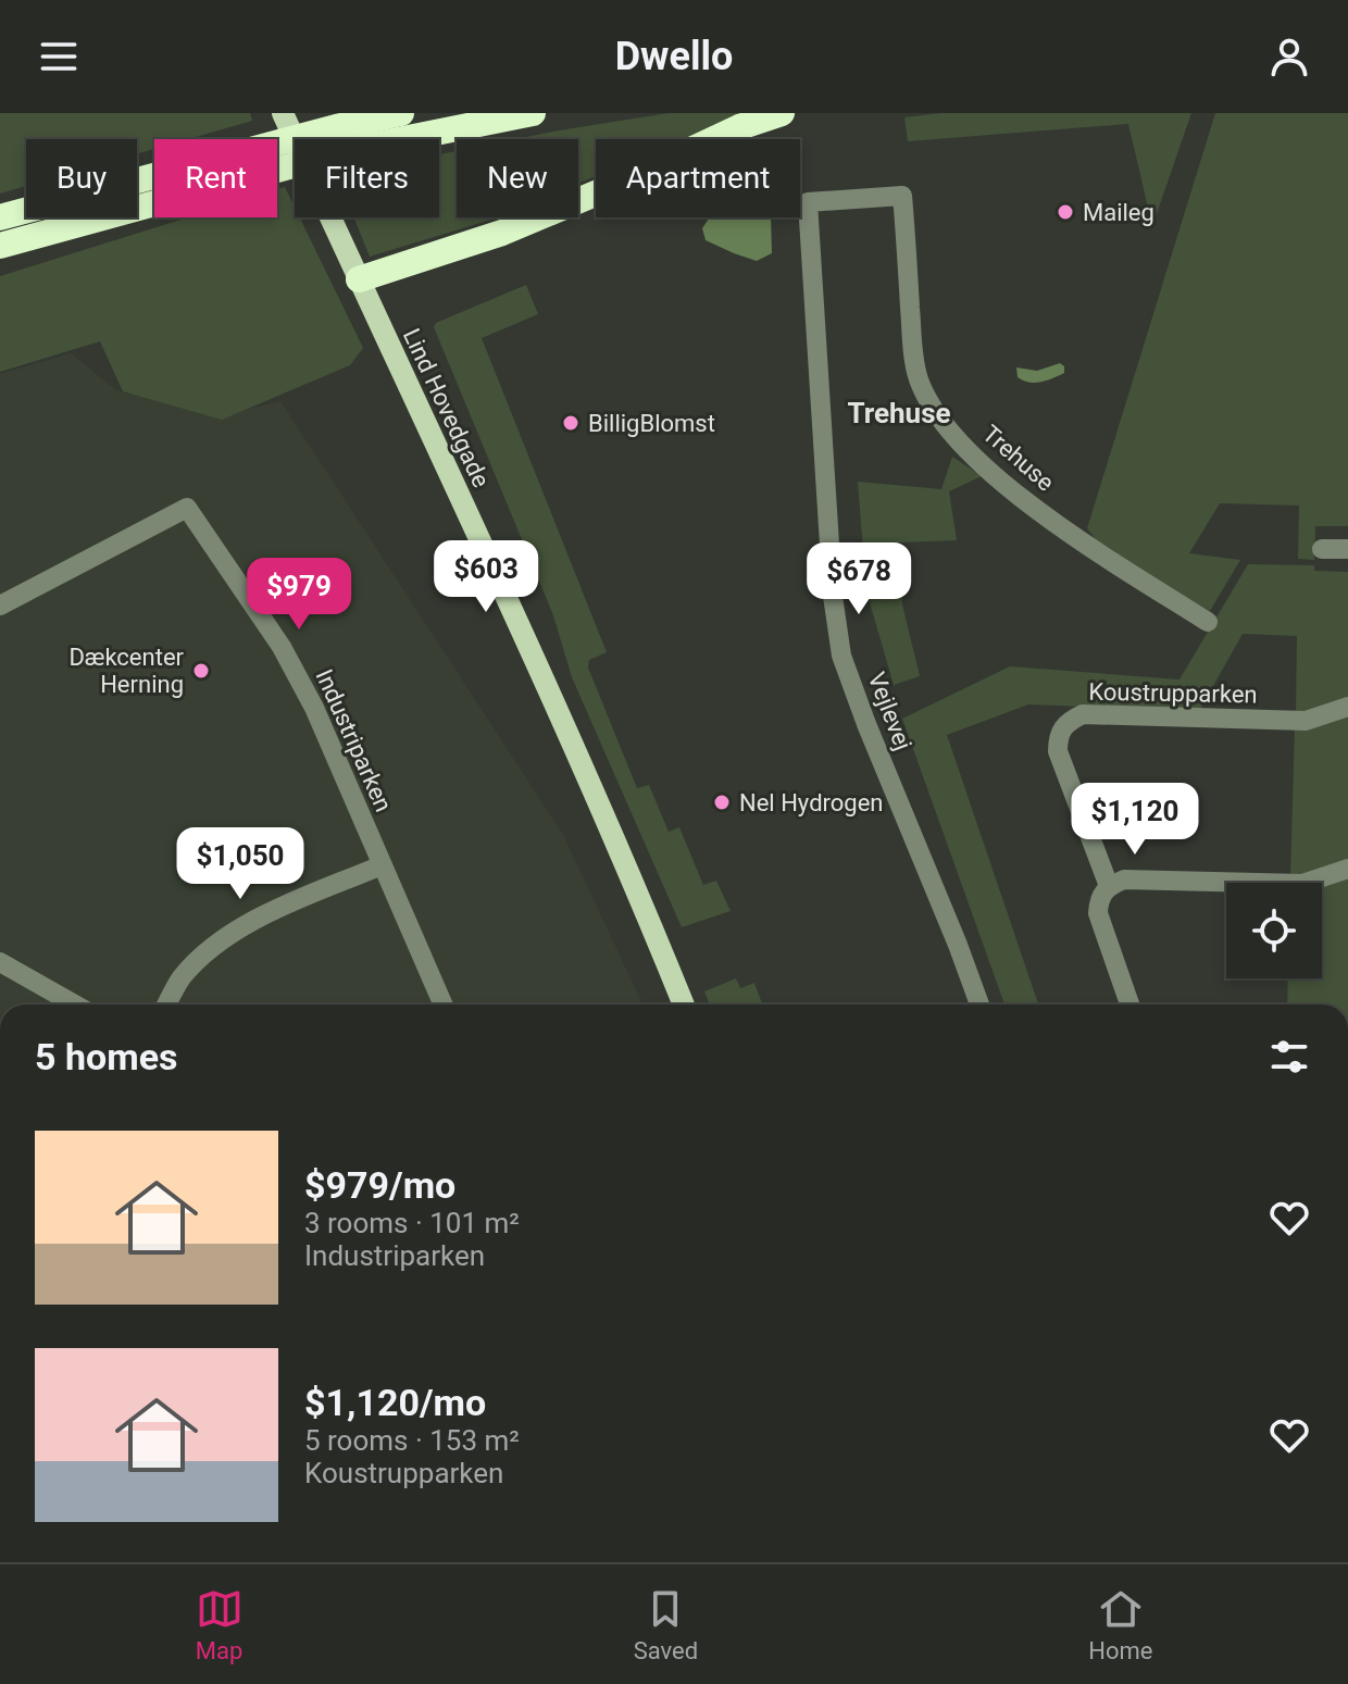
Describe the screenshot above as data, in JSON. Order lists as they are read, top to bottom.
{
  "streets": {
    "main road": ["Lind Hovedgade"],
    "street": [
      "Trehuse",
      "Koustrupparken",
      "Vejlevej",
      "Industriparken"
    ]
  },
  "crossings": [
    ["Trehuse", "Vejlevej"]
  ],
  "districts": ["Trehuse"],
  "places": [
    "Maileg",
    "BilligBlomst",
    "Dækcenter Herning",
    "Nel Hydrogen"
  ],
  "page": {
    "header": "Dwello",
    "chip": [
      "Buy",
      "Rent",
      "Filters",
      "New",
      "Apartment"
    ],
    "price": [
      "$603",
      "$678",
      "$979",
      "$1,120",
      "$1,050"
    ],
    "heading": "5 homes",
    "list": [
      {
        "name": "$979/mo",
        "note": "3 rooms · 101 m² · Industriparken"
      },
      {
        "name": "$1,120/mo",
        "note": "5 rooms · 153 m² · Koustrupparken"
      }
    ],
    "tabs": ["Map", "Saved", "Home"]
  }
}
